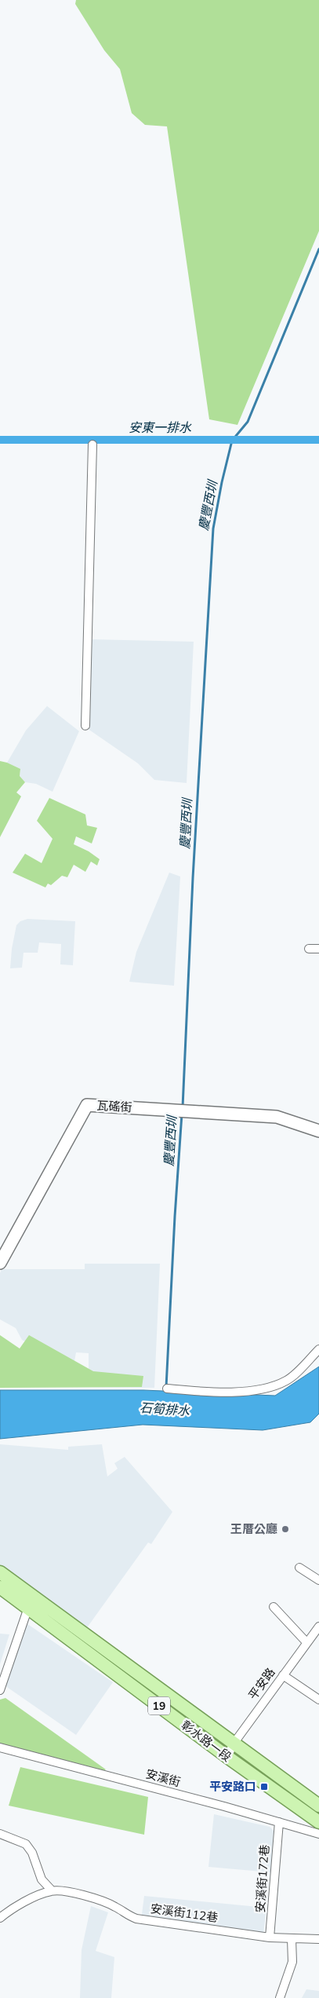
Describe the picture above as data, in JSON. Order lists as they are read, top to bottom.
{
  "streets": {
    "main road": ["19", "彰水路一段"],
    "street": [
      "瓦磘街",
      "平安路",
      "安溪街",
      "安溪街172巷",
      "安溪街112巷"
    ]
  },
  "crossings": [
    ["平安路", "彰水路一段"],
    ["安溪街", "安溪街172巷"],
    ["安溪街172巷", "安溪街112巷"]
  ],
  "water": ["安東一排水", "慶豐西圳", "石筍排水"],
  "places": {
    "other": ["王厝公廳"],
    "transit": ["平安路口"]
  }
}
